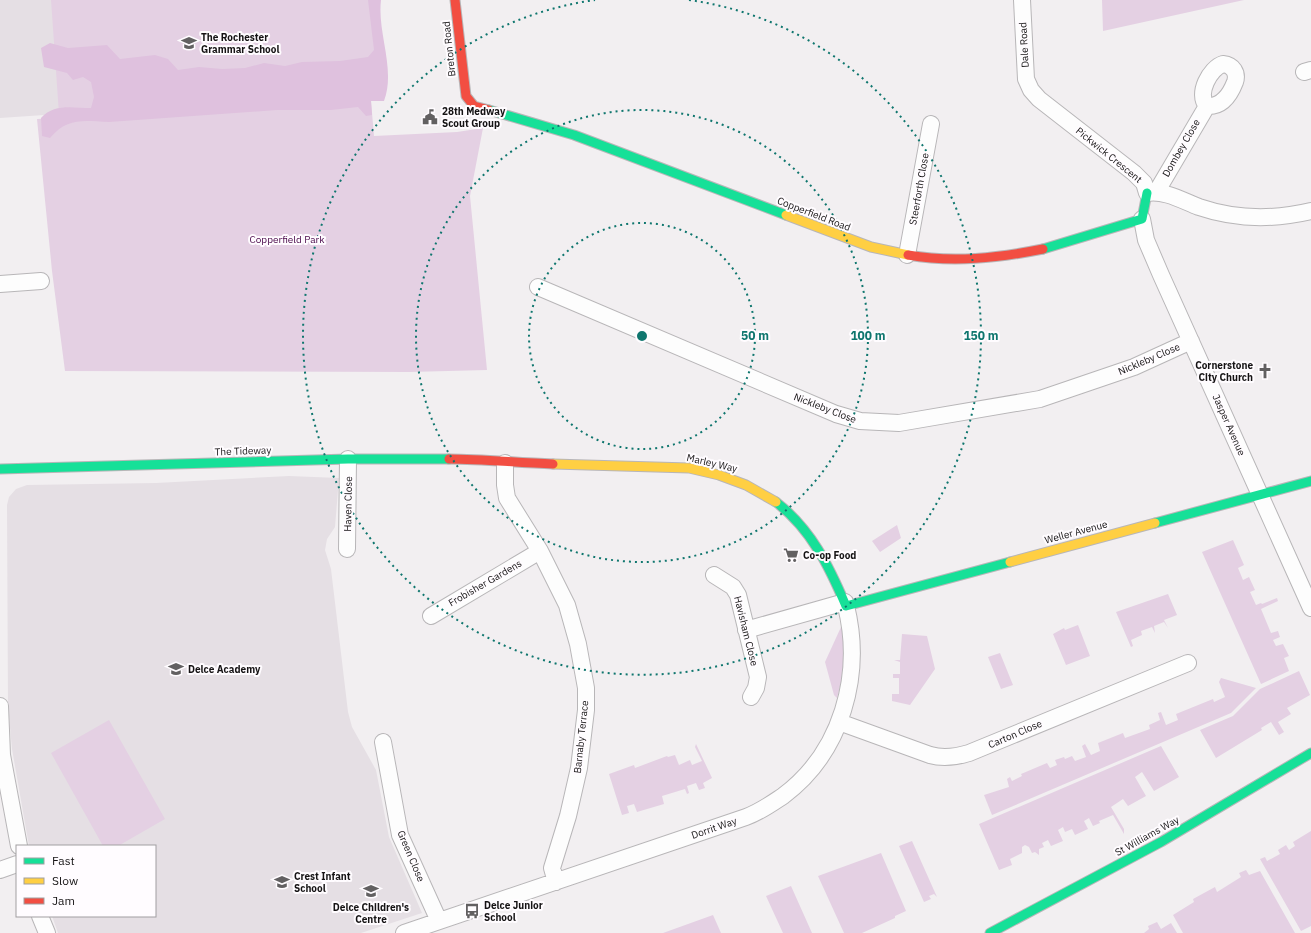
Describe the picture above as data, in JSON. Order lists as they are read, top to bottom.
{
  "streets": {
    "street": [
      "Dale Road",
      "Breton Road",
      "Dombey Close",
      "Pickwick Crescent",
      "Steerforth Close",
      "Copperfield Road",
      "Nickleby Close",
      "Jasper Avenue",
      "The Tideway",
      "Marley Way",
      "Haven Close",
      "Weller Avenue",
      "Frobisher Gardens",
      "Havisham Close",
      "Carton Close",
      "Barnaby Terrace",
      "Dorrit Way",
      "St Williams Way",
      "Green Close"
    ]
  },
  "crossings": [
    ["Dale Road", "Pickwick Crescent"],
    ["Breton Road", "Copperfield Road"],
    ["Dombey Close", "Pickwick Crescent"],
    ["Steerforth Close", "Copperfield Road"],
    ["Copperfield Road", "Jasper Avenue"],
    ["Nickleby Close", "Jasper Avenue"],
    ["Jasper Avenue", "Weller Avenue"],
    ["The Tideway", "Marley Way"],
    ["The Tideway", "Haven Close"],
    ["Marley Way", "Weller Avenue"],
    ["Marley Way", "Barnaby Terrace"],
    ["Marley Way", "Dorrit Way"],
    ["Weller Avenue", "Dorrit Way"],
    ["Frobisher Gardens", "Barnaby Terrace"],
    ["Carton Close", "Dorrit Way"],
    ["Barnaby Terrace", "Dorrit Way"],
    ["Dorrit Way", "Green Close"]
  ],
  "parks": ["Copperfield Park"],
  "places": {
    "school or university": [
      "The Rochester Grammar School",
      "Delce Academy",
      "Crest Infant School",
      "Delce Children's Centre"
    ],
    "public building": ["28th Medway Scout Group"],
    "church": ["Cornerstone City Church"],
    "supermarket": ["Co-op Food"],
    "bus stop": ["Delce Junior School"]
  },
  "legend": ["Fast", "Slow", "Jam"],
  "rings": ["50 m", "100 m", "150 m"]
}
